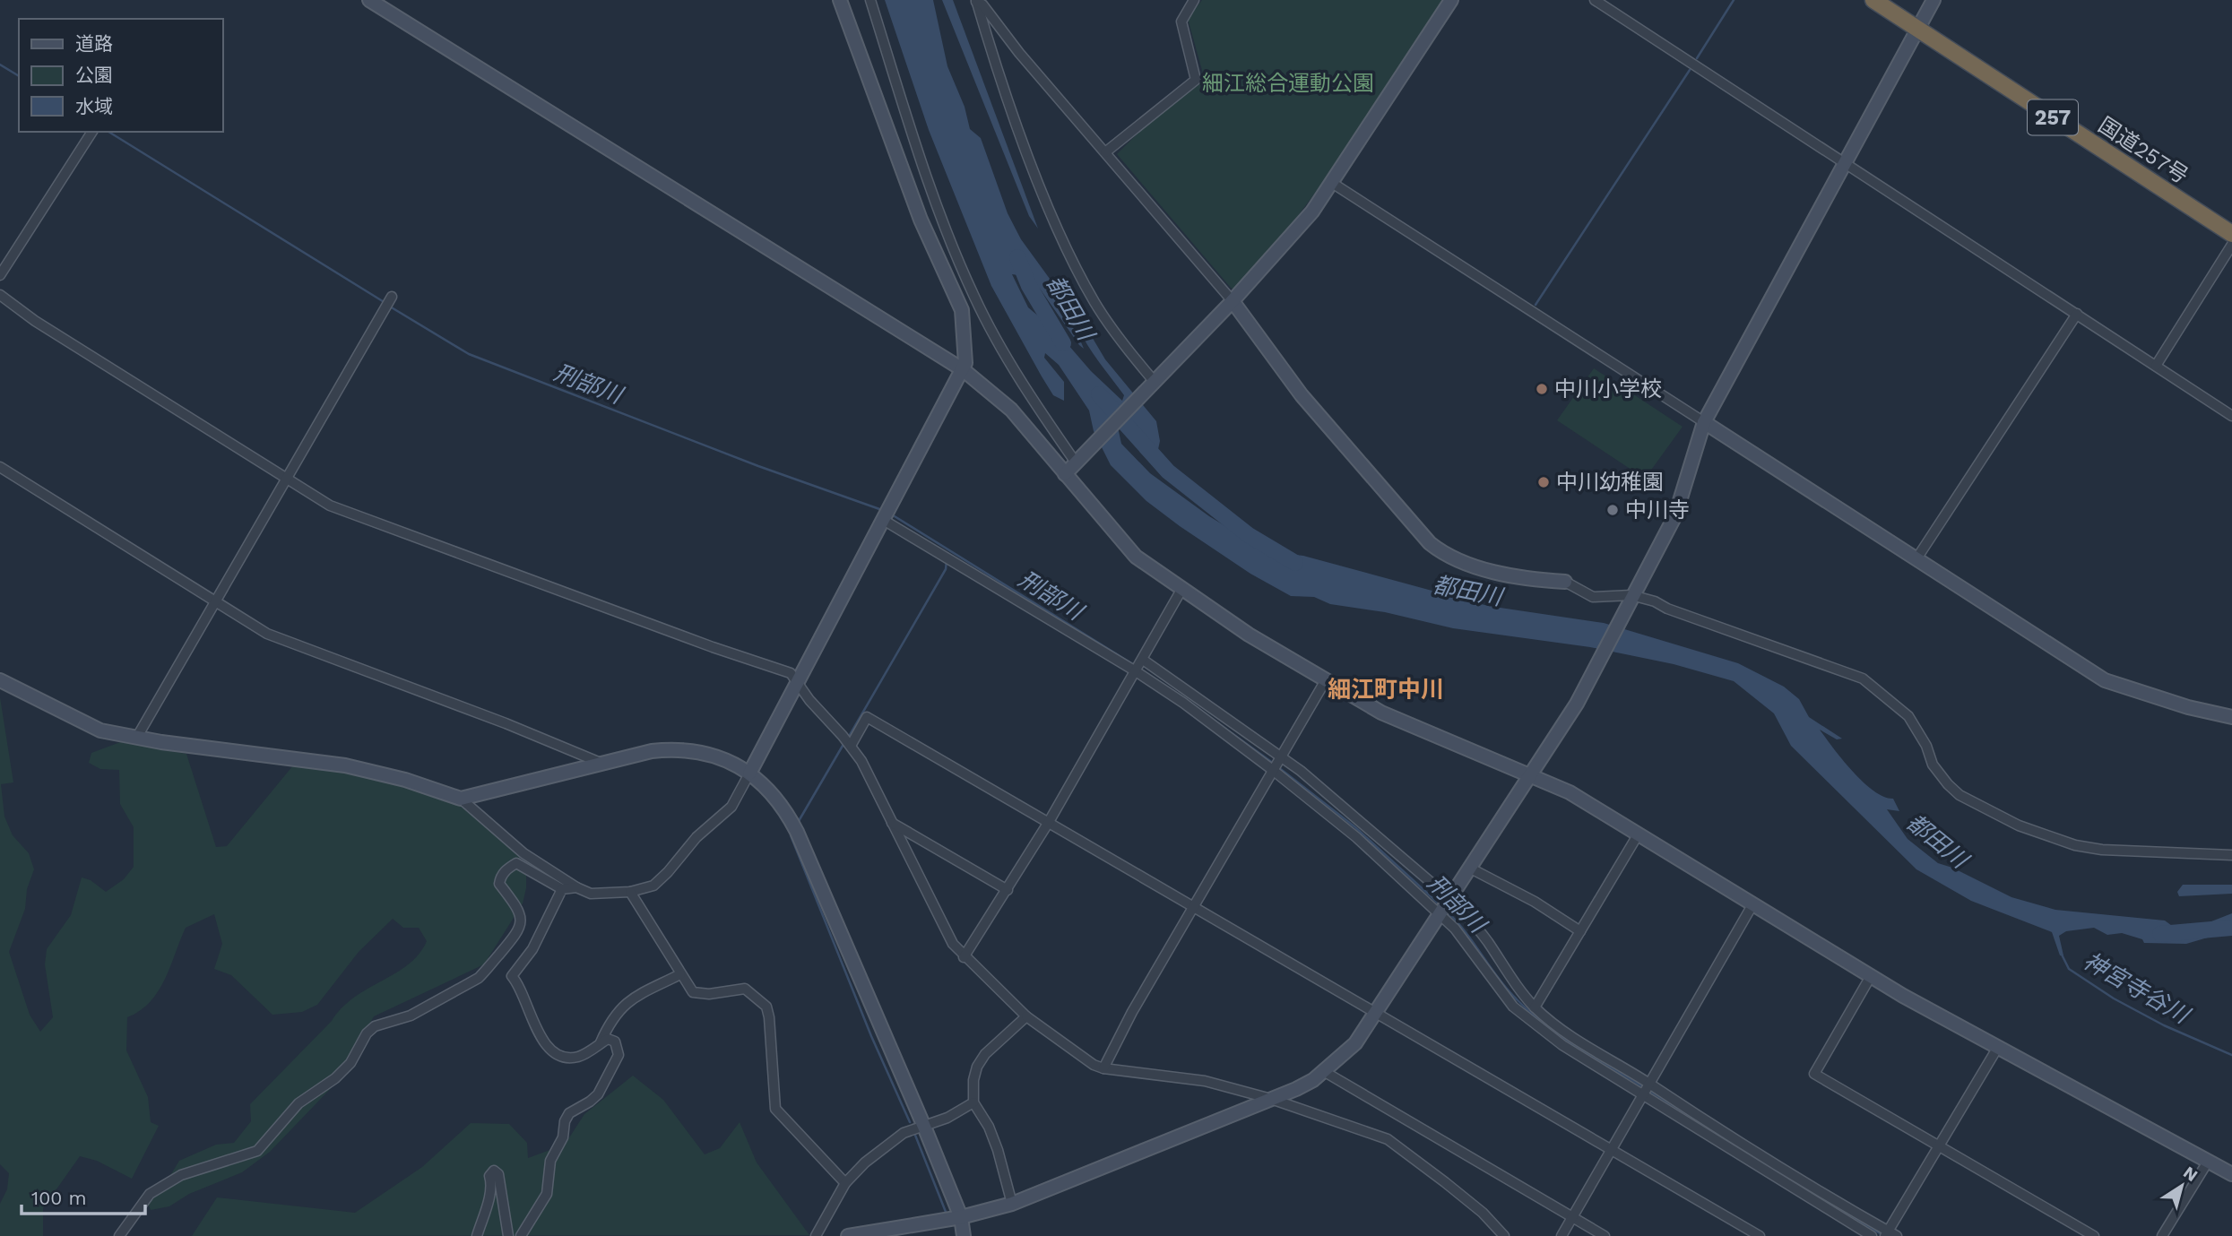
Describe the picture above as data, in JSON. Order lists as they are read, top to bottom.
{
  "streets": {
    "highway": ["257", "国道257号"]
  },
  "districts": ["細江町中川"],
  "water": ["都田川", "刑部川", "神宮寺谷川"],
  "parks": ["細江総合運動公園"],
  "places": ["中川小学校", "中川幼稚園", "中川寺"],
  "legend": ["道路", "公園", "水域"],
  "scale_bar": "100 m",
  "north": "top right"
}
